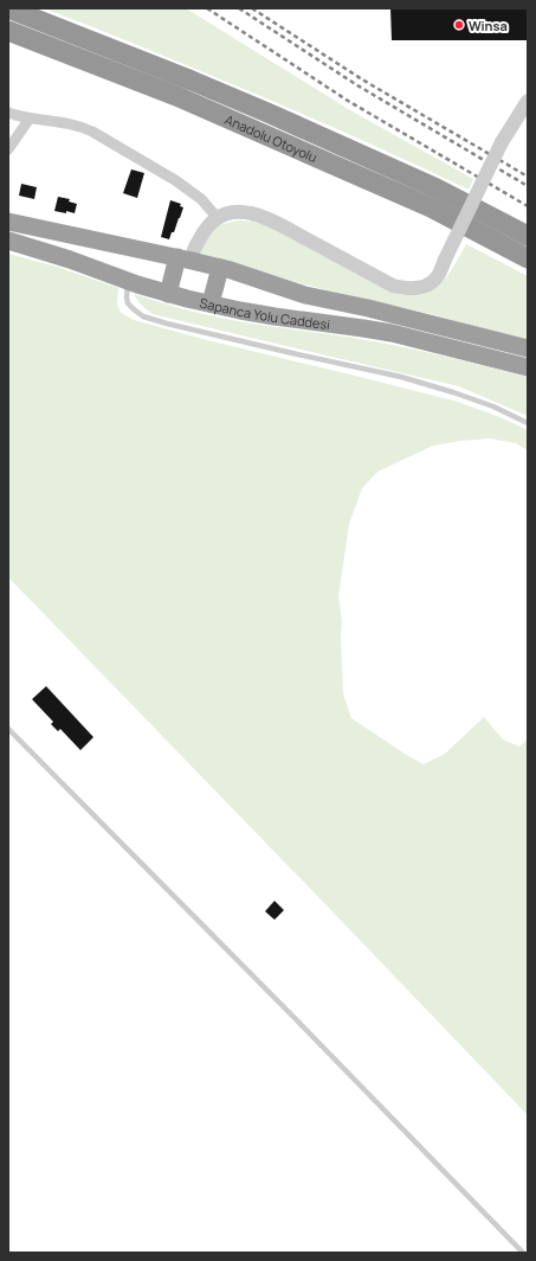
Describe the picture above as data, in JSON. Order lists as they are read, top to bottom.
{
  "streets": {
    "highway": ["Anadolu Otoyolu", "Sapanca Yolu Caddesi"]
  },
  "places": ["Winsa"]
}
